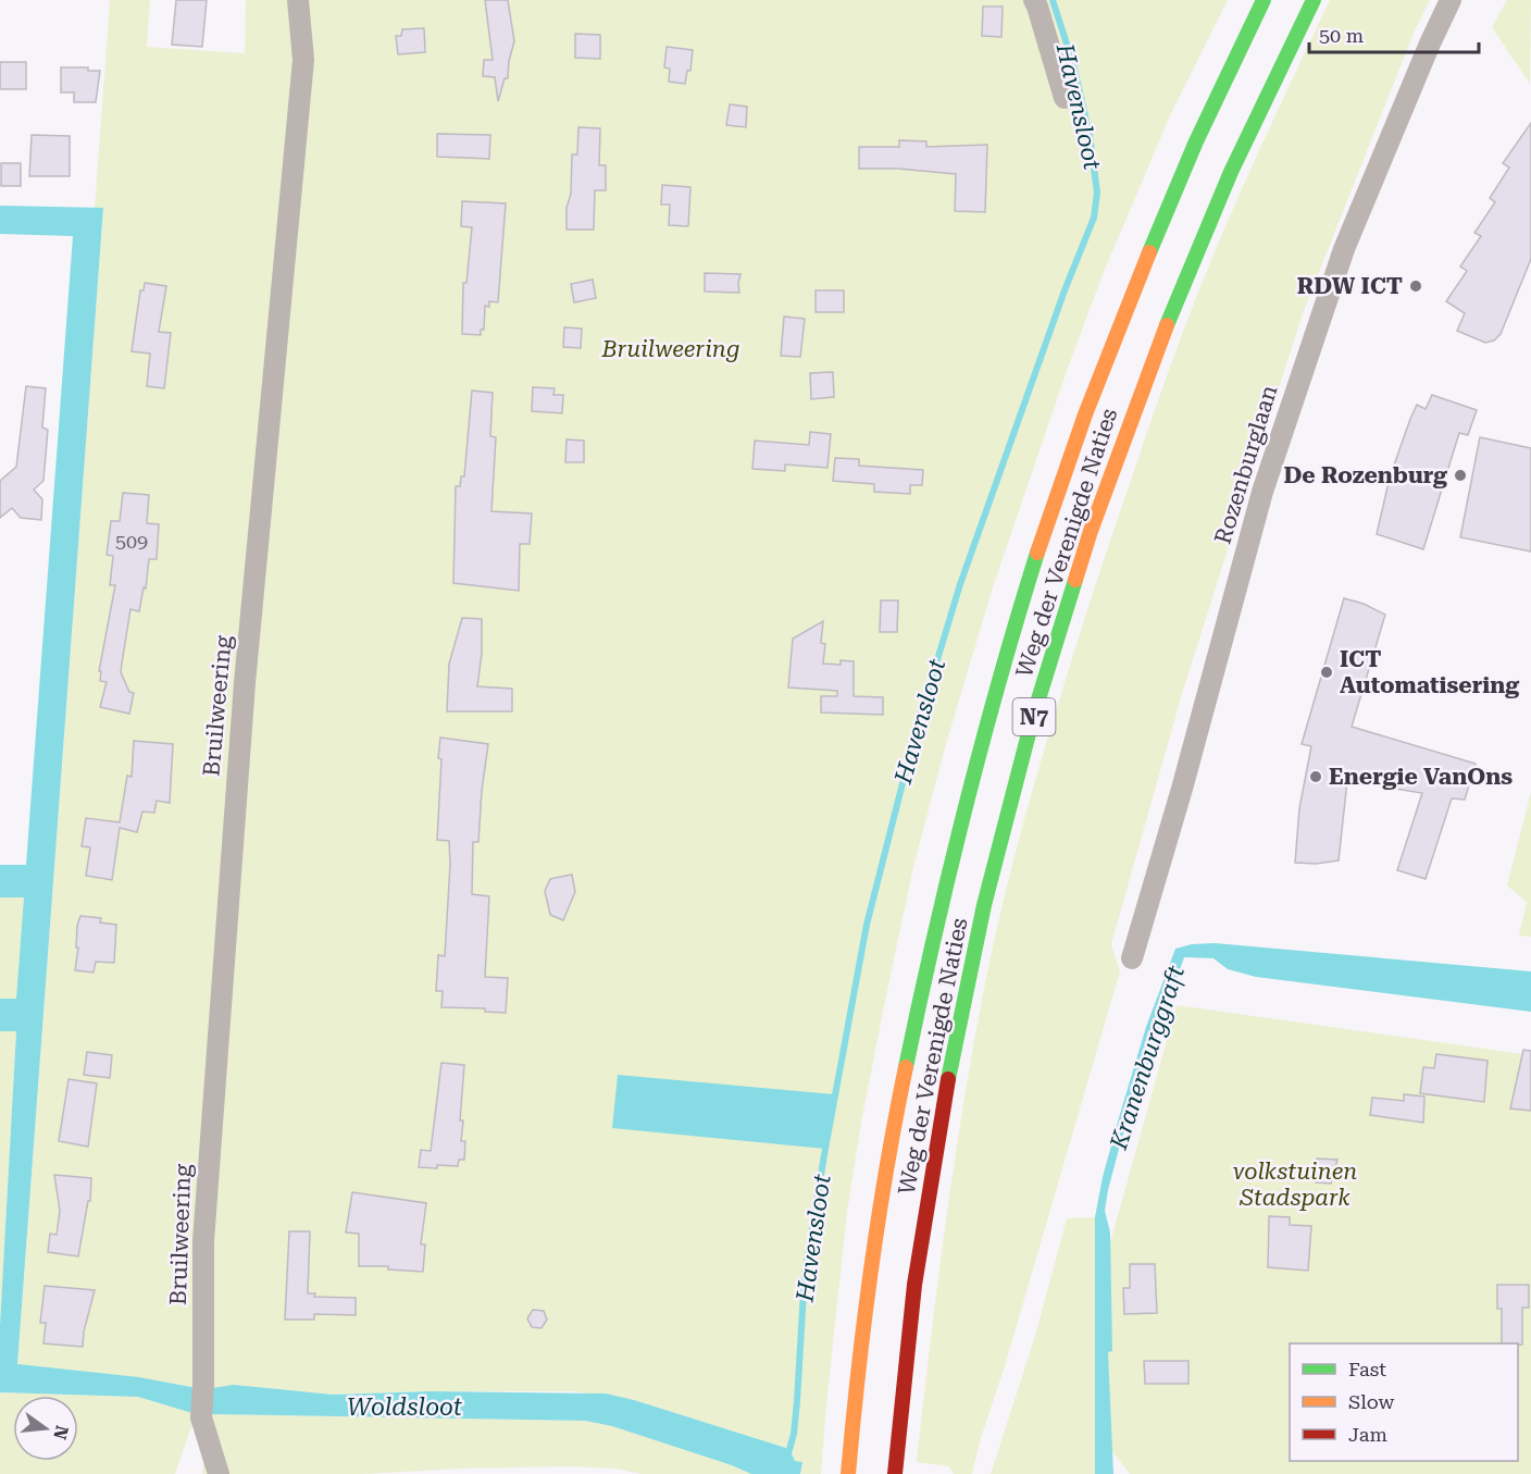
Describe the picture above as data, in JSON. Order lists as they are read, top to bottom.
{
  "streets": {
    "highway": ["Weg der Verenigde Naties", "N7"],
    "street": ["Rozenburglaan", "Bruilweering"]
  },
  "water": ["Havensloot", "Kranenburggraft", "Woldsloot"],
  "parks": ["Bruilweering", "volkstuinen Stadspark"],
  "places": [
    "RDW ICT",
    "De Rozenburg",
    "ICT Automatisering",
    "Energie VanOns"
  ],
  "house_numbers": ["509"],
  "legend": ["Fast", "Slow", "Jam"],
  "scale_bar": "50 m",
  "north": "right"
}
